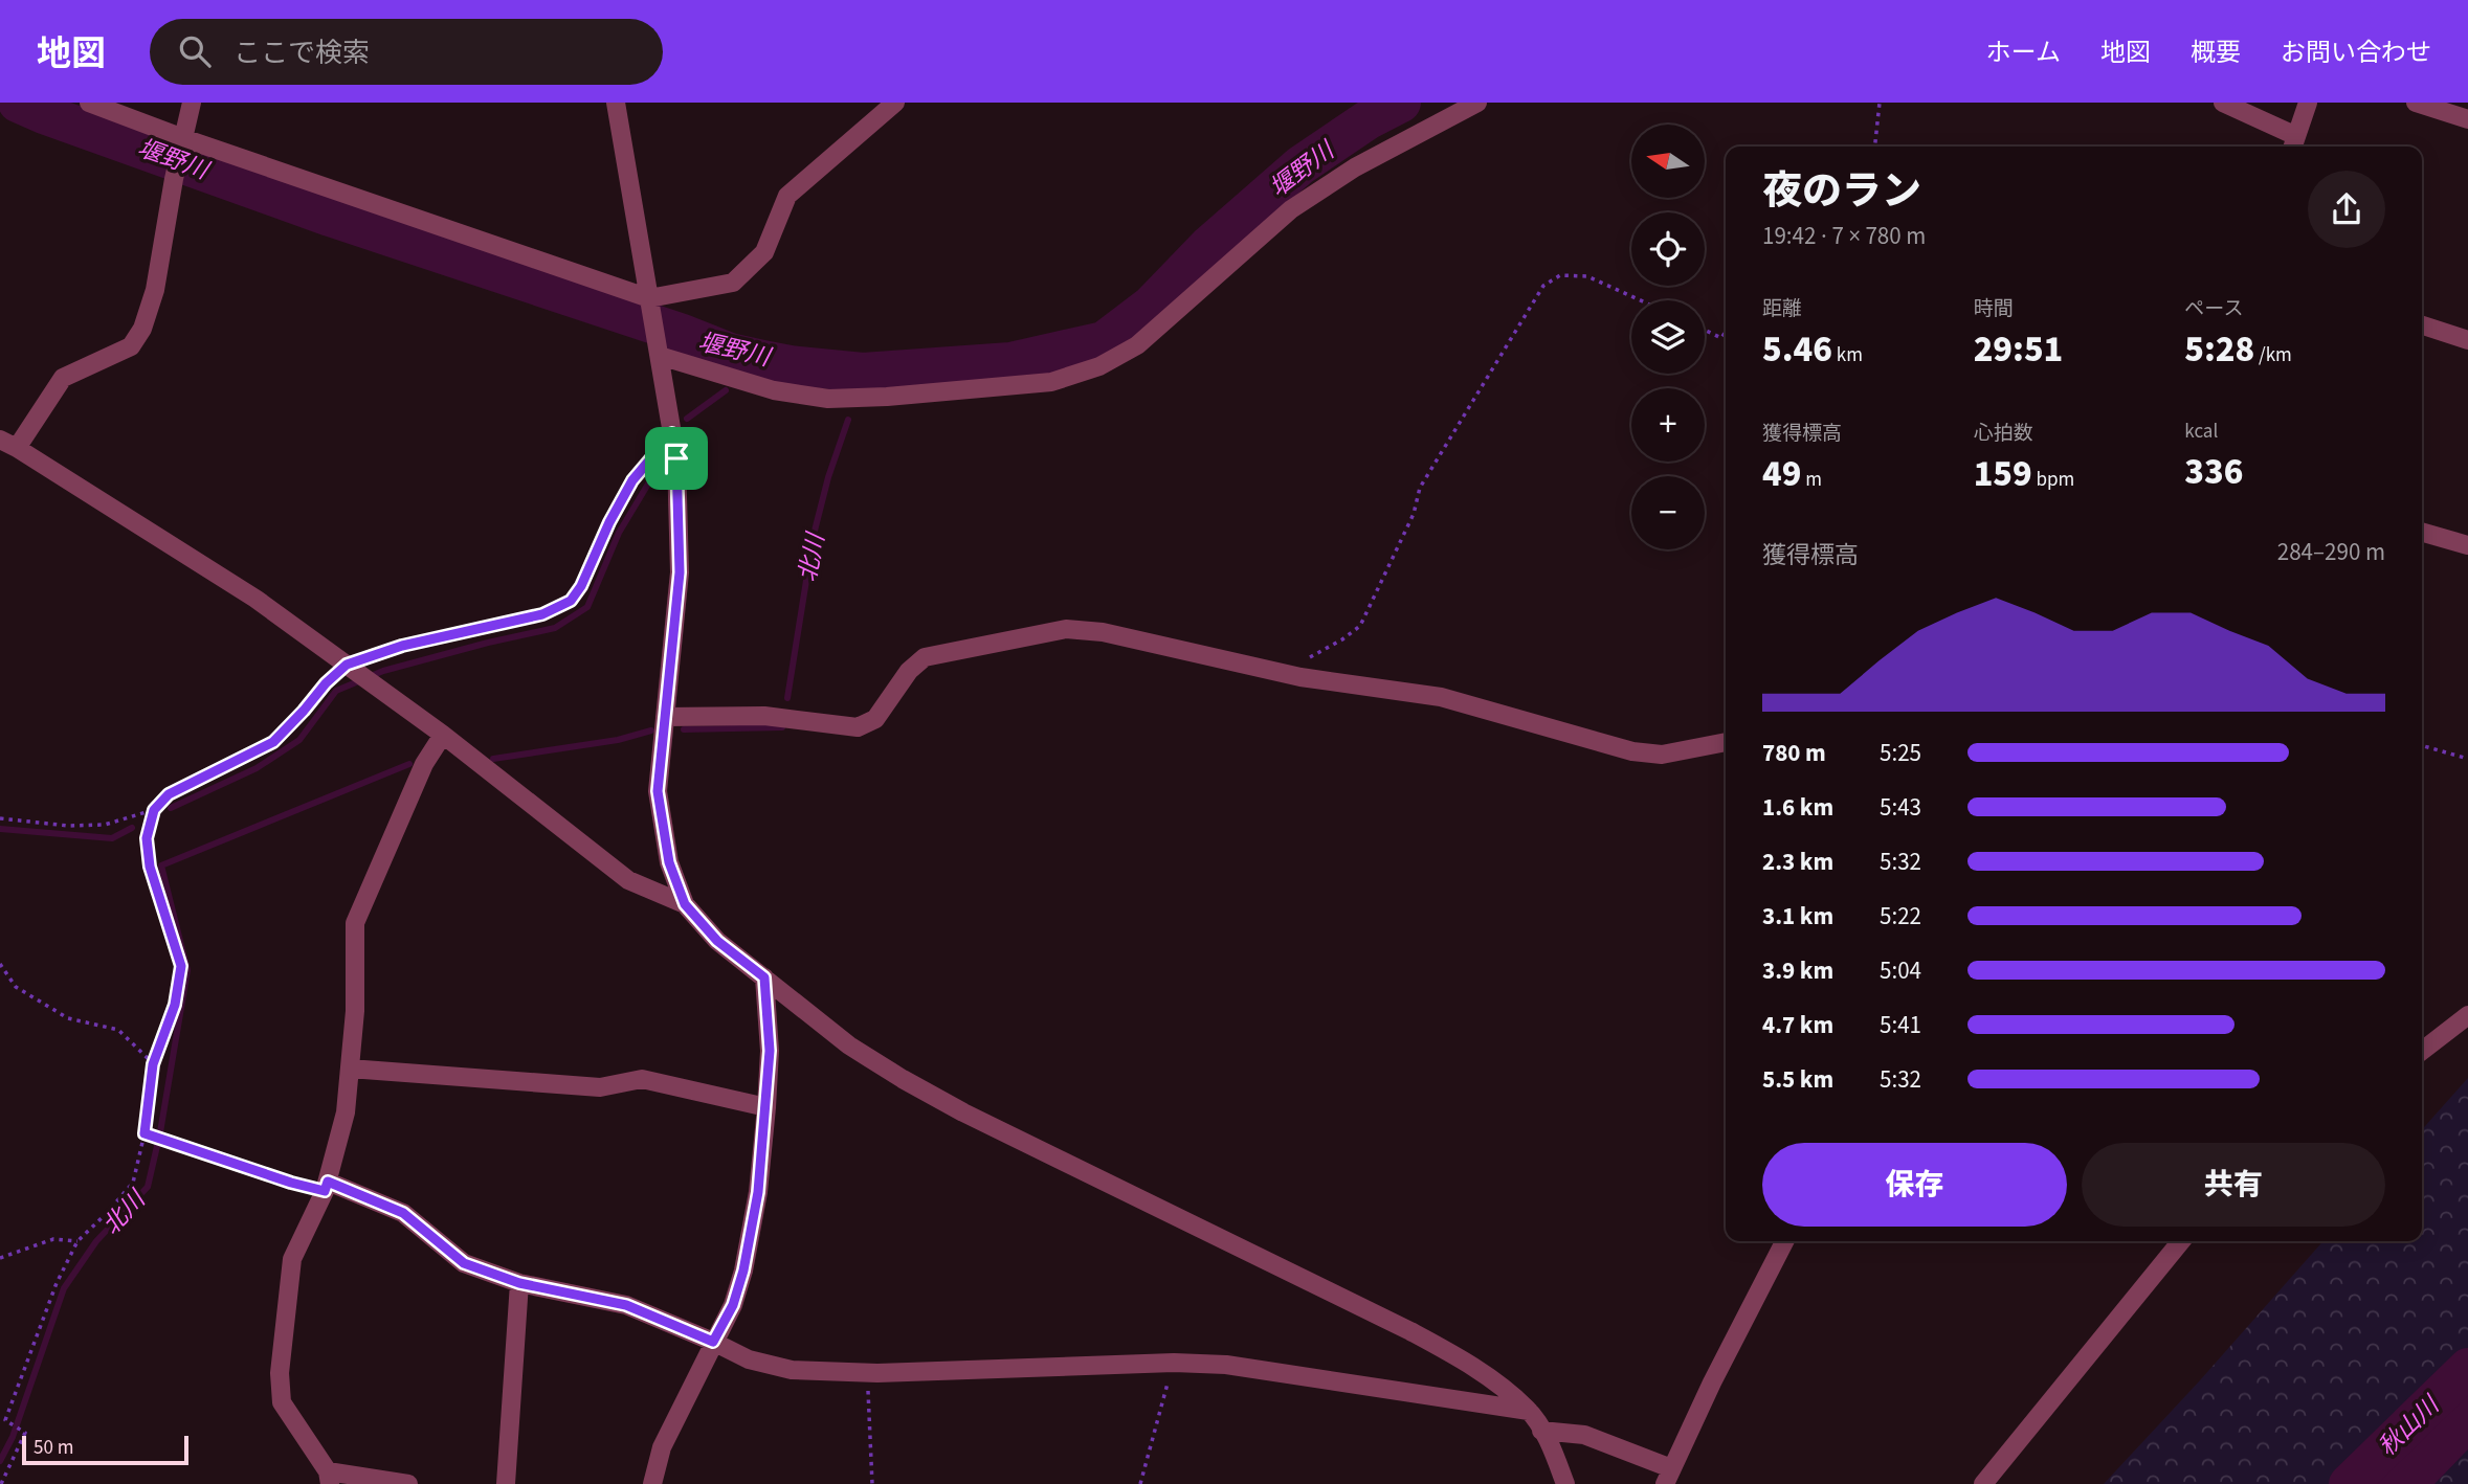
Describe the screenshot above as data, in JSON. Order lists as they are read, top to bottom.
{
  "water": ["堰野川", "北川", "秋山川"],
  "scale_bar": "50 m",
  "north": "left",
  "page": {
    "header": "地図",
    "search": "ここで検索",
    "nav": [
      "ホーム",
      "地図",
      "概要",
      "お問い合わせ"
    ],
    "map_buttons": ["+", "−"],
    "heading": ["夜のラン", "19:42 · 7 × 780 m"],
    "stats": [
      ["距離", "5.46 km"],
      ["時間", "29:51"],
      ["ペース", "5:28 /km"],
      ["獲得標高", "49 m"],
      ["心拍数", "159 bpm"],
      ["kcal", "336"]
    ],
    "chart": ["獲得標高", "284–290 m"],
    "list": [
      {
        "name": "780 m",
        "note": "5:25"
      },
      {
        "name": "1.6 km",
        "note": "5:43"
      },
      {
        "name": "2.3 km",
        "note": "5:32"
      },
      {
        "name": "3.1 km",
        "note": "5:22"
      },
      {
        "name": "3.9 km",
        "note": "5:04"
      },
      {
        "name": "4.7 km",
        "note": "5:41"
      },
      {
        "name": "5.5 km",
        "note": "5:32"
      }
    ],
    "buttons": ["保存", "共有"],
    "scale": "50 m"
  }
}
